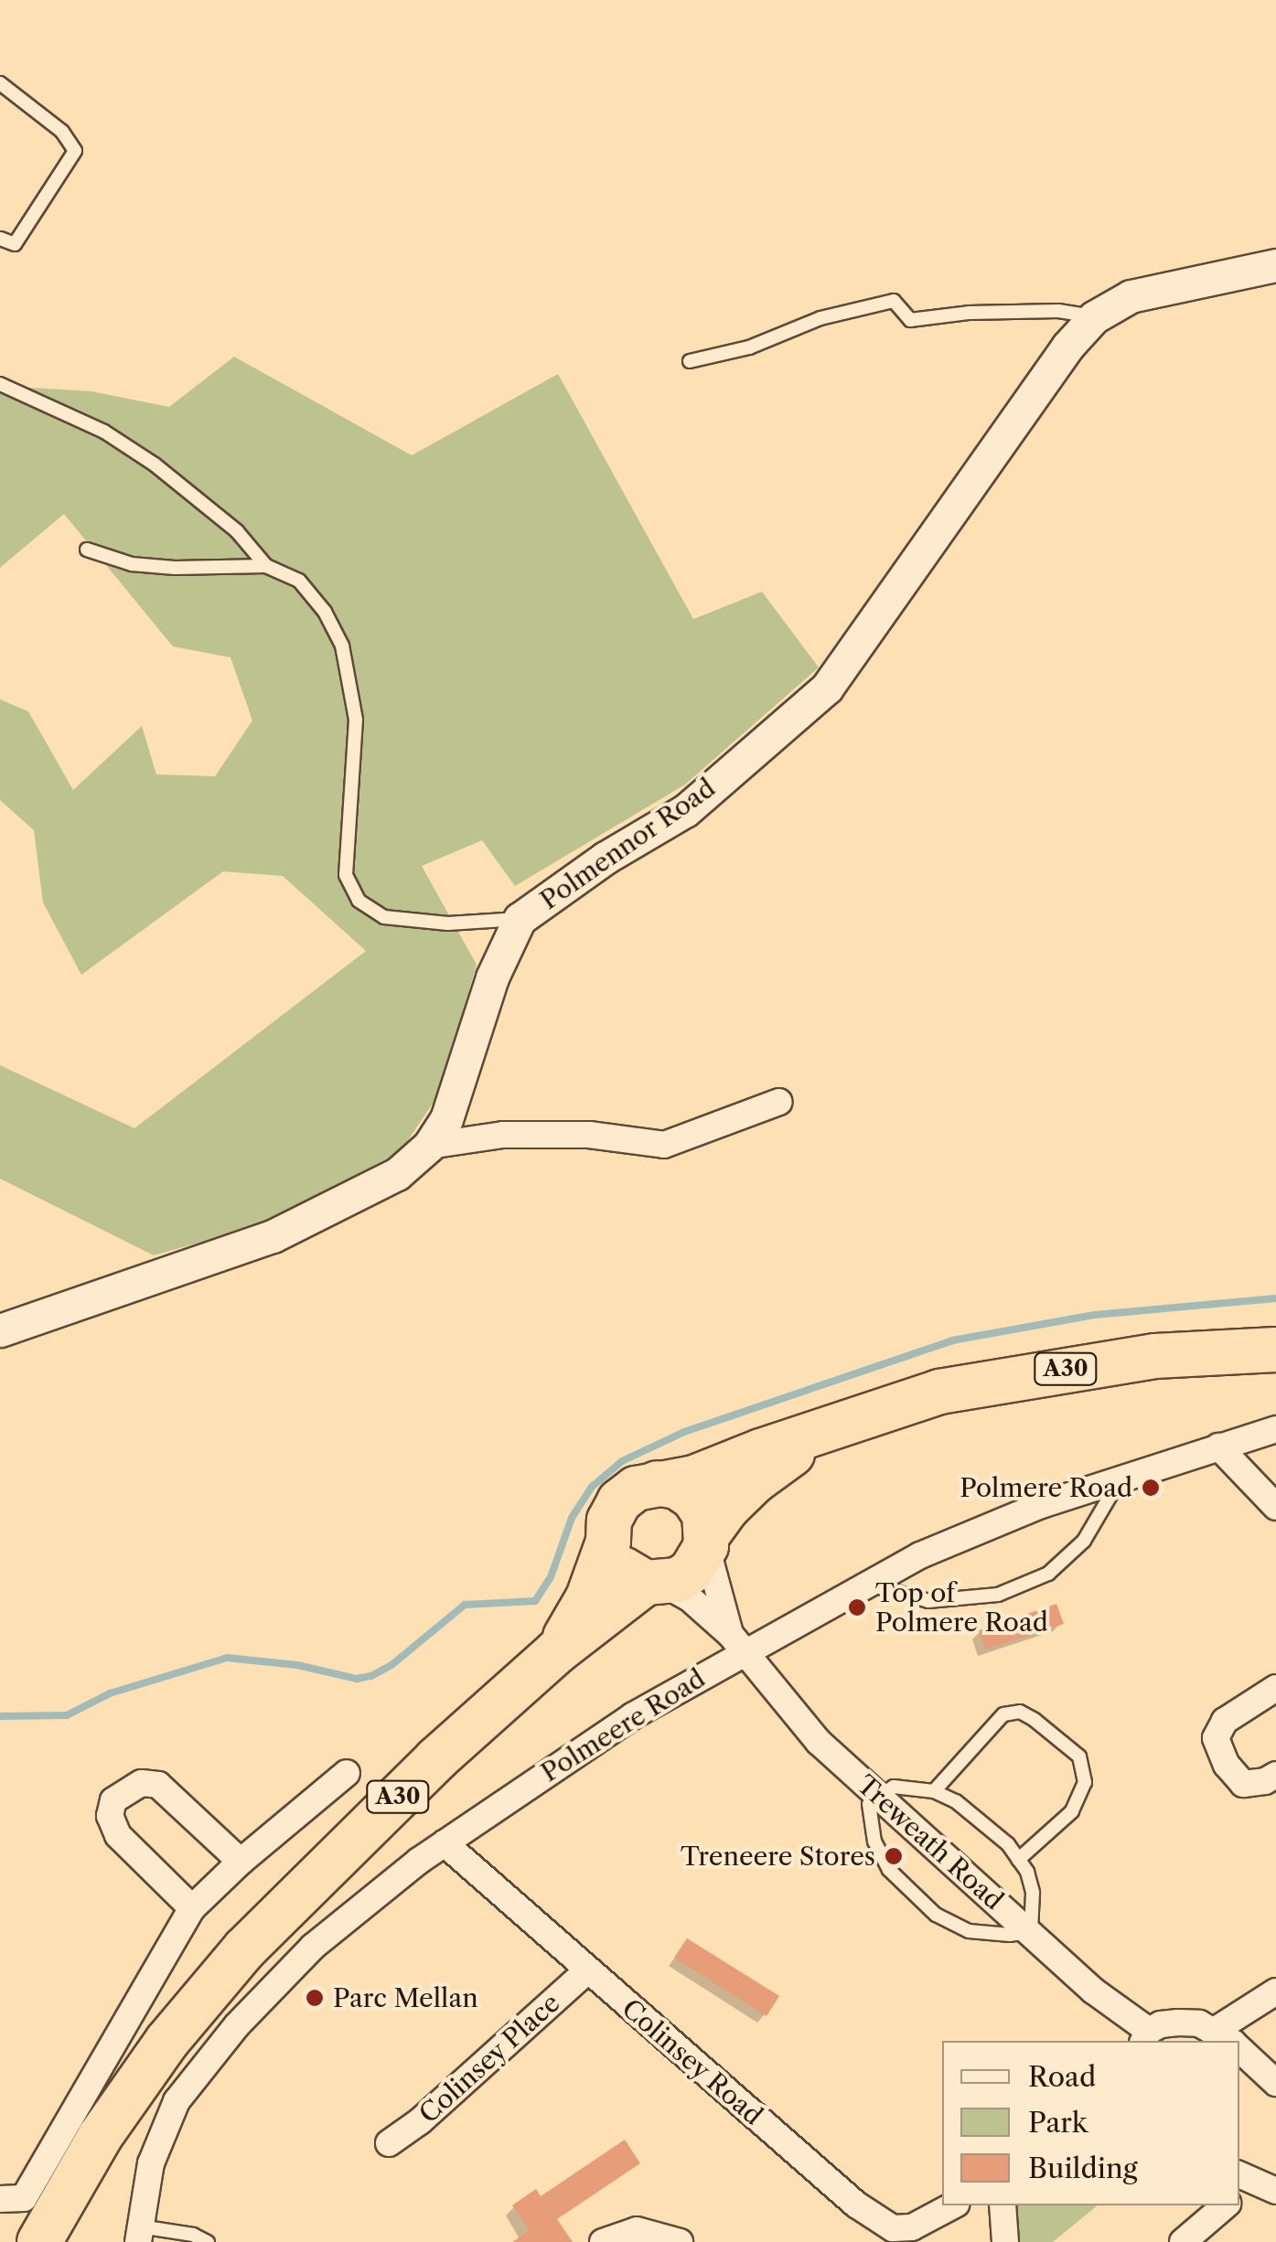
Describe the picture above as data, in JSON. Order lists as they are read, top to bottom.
{
  "streets": {
    "highway": ["A30"],
    "street": [
      "Polmennor Road",
      "Polmeere Road",
      "Treweath Road",
      "Colinsey Place",
      "Colinsey Road"
    ]
  },
  "crossings": [
    ["A30", "Treweath Road"],
    ["Polmeere Road", "Treweath Road"],
    ["Polmeere Road", "Colinsey Road"],
    ["Colinsey Place", "Colinsey Road"]
  ],
  "places": [
    "Polmere Road",
    "Top of Polmere Road",
    "Treneere Stores",
    "Parc Mellan"
  ],
  "legend": ["Road", "Park", "Building"]
}
